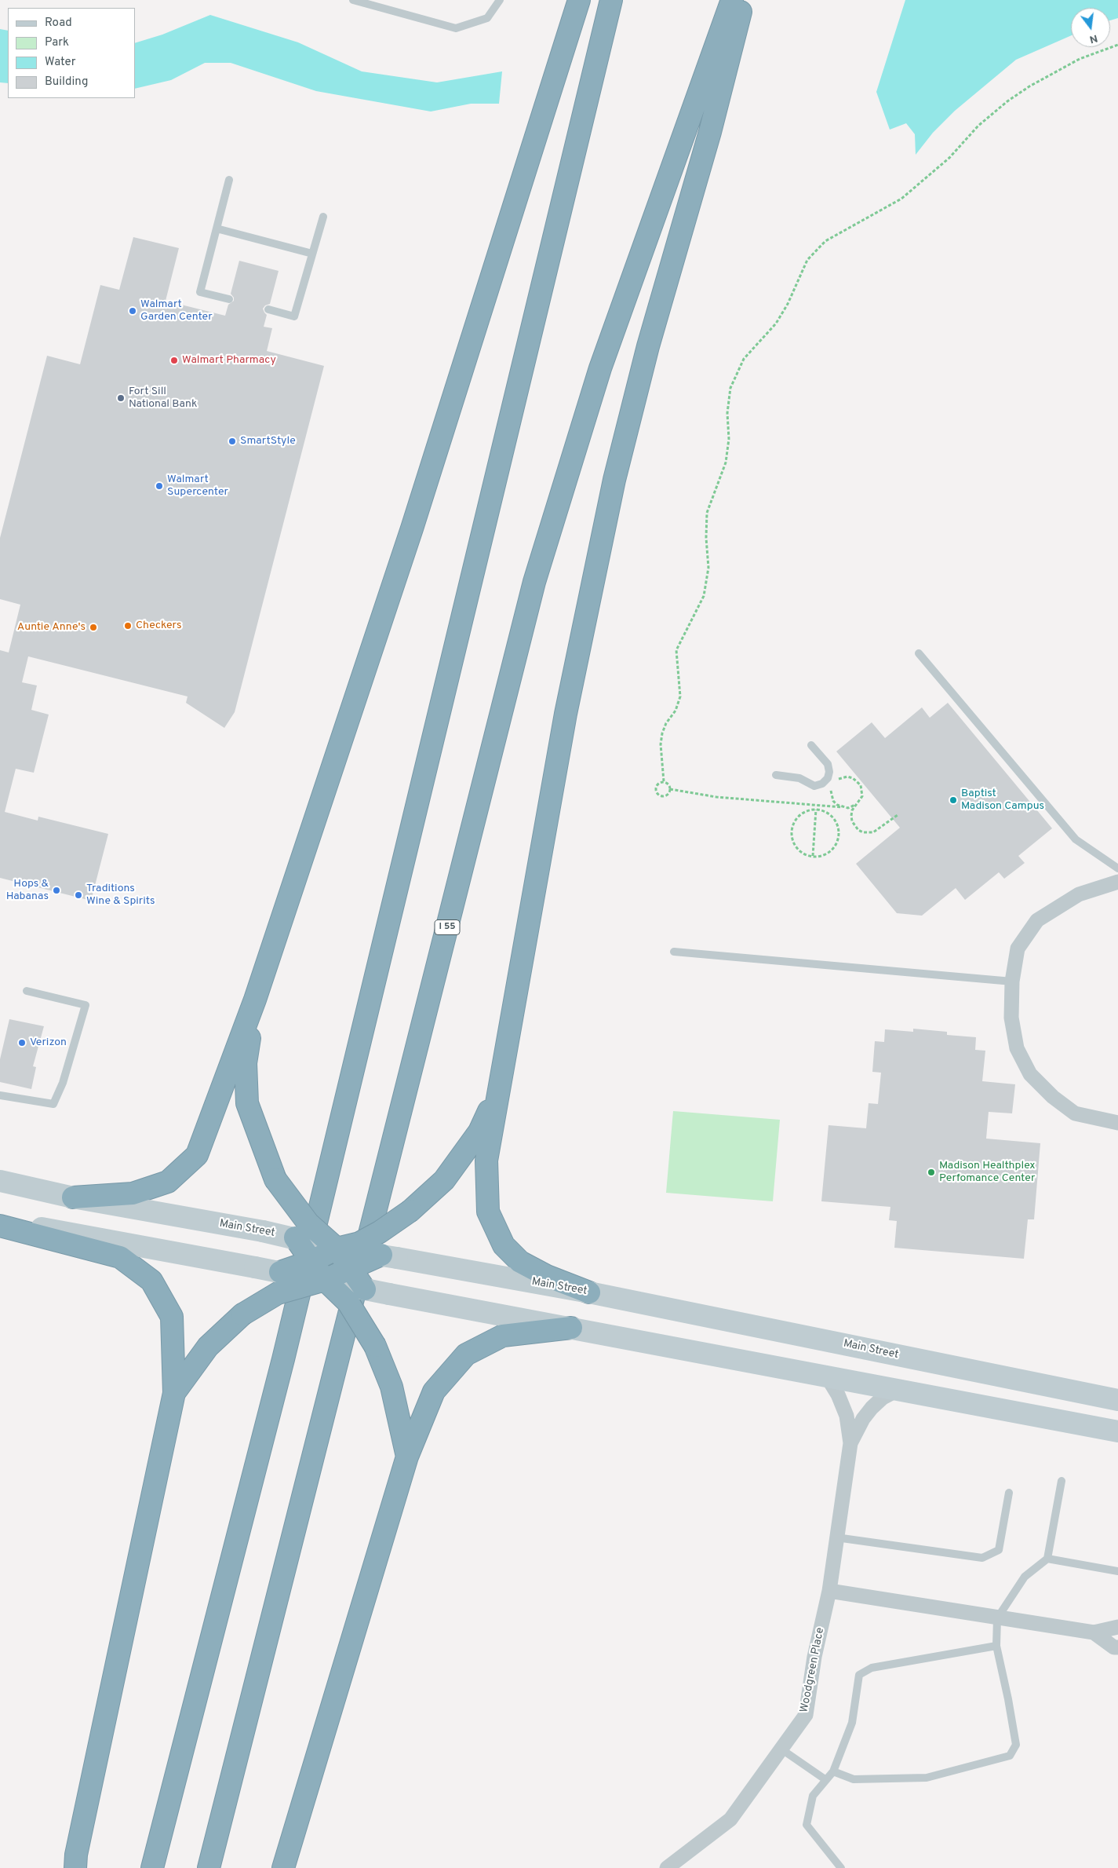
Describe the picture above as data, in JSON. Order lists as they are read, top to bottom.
{
  "streets": {
    "highway": ["I 55"],
    "main road": ["Main Street"],
    "street": ["Woodgreen Place"]
  },
  "places": [
    "Walmart Garden Center",
    "Walmart Pharmacy",
    "Fort Sill National Bank",
    "SmartStyle",
    "Walmart Supercenter",
    "Checkers",
    "Auntie Anne's",
    "Baptist Madison Campus",
    "Hops & Habanas",
    "Traditions Wine & Spirits",
    "Verizon",
    "Madison Healthplex Perfomance Center"
  ],
  "legend": [
    "Road",
    "Park",
    "Water",
    "Building"
  ],
  "north": "bottom"
}
